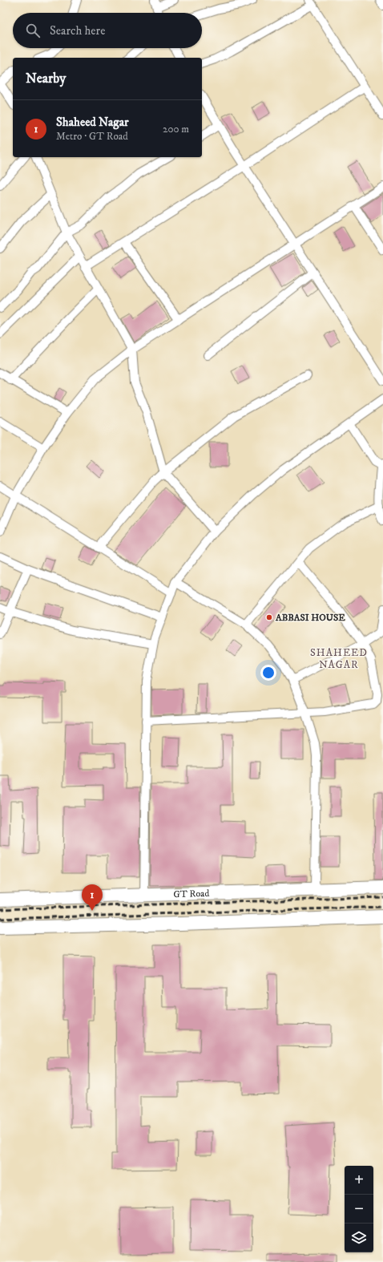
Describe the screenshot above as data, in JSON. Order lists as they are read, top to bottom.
{
  "streets": {
    "highway": ["GT Road"]
  },
  "districts": ["SHAHEED NAGAR"],
  "places": ["ABBASI HOUSE"],
  "page": {
    "search": "Search here",
    "heading": "Nearby",
    "list": [
      {
        "mark": "1",
        "name": "Shaheed Nagar",
        "note": "Metro · GT Road",
        "value": "200 m"
      }
    ],
    "pins": "1",
    "map_buttons": ["+", "−"]
  }
}
